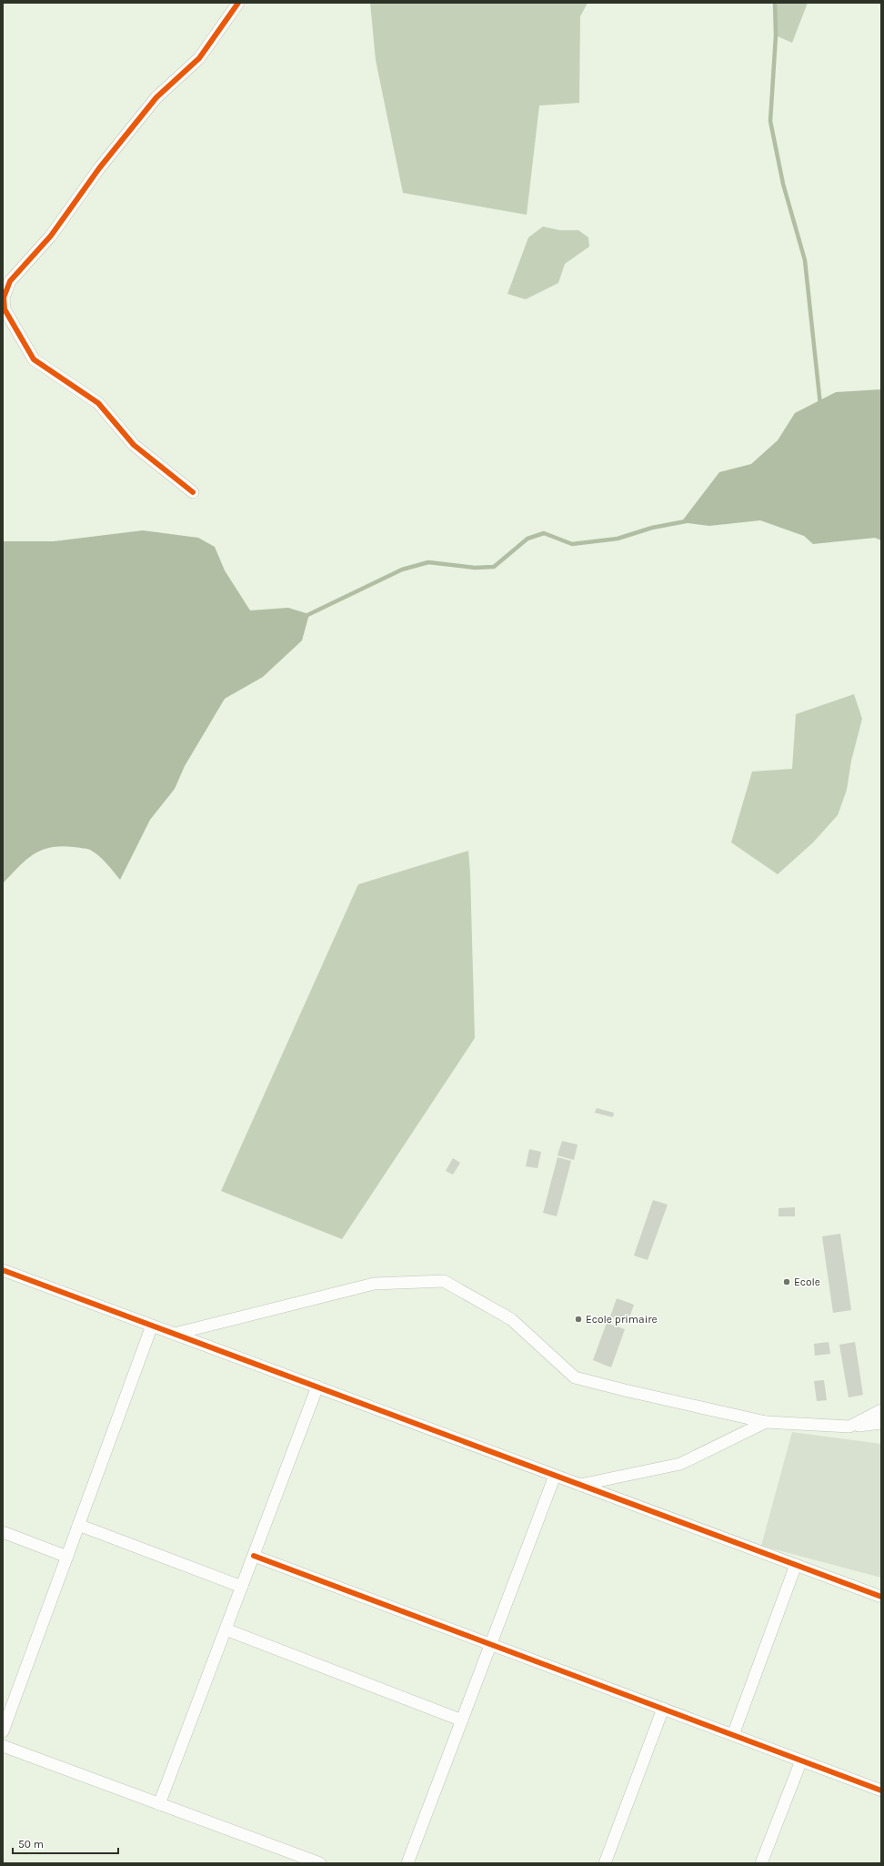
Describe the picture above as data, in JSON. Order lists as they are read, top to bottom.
{
  "places": ["Ecole", "Ecole primaire"],
  "scale_bar": "50 m"
}
